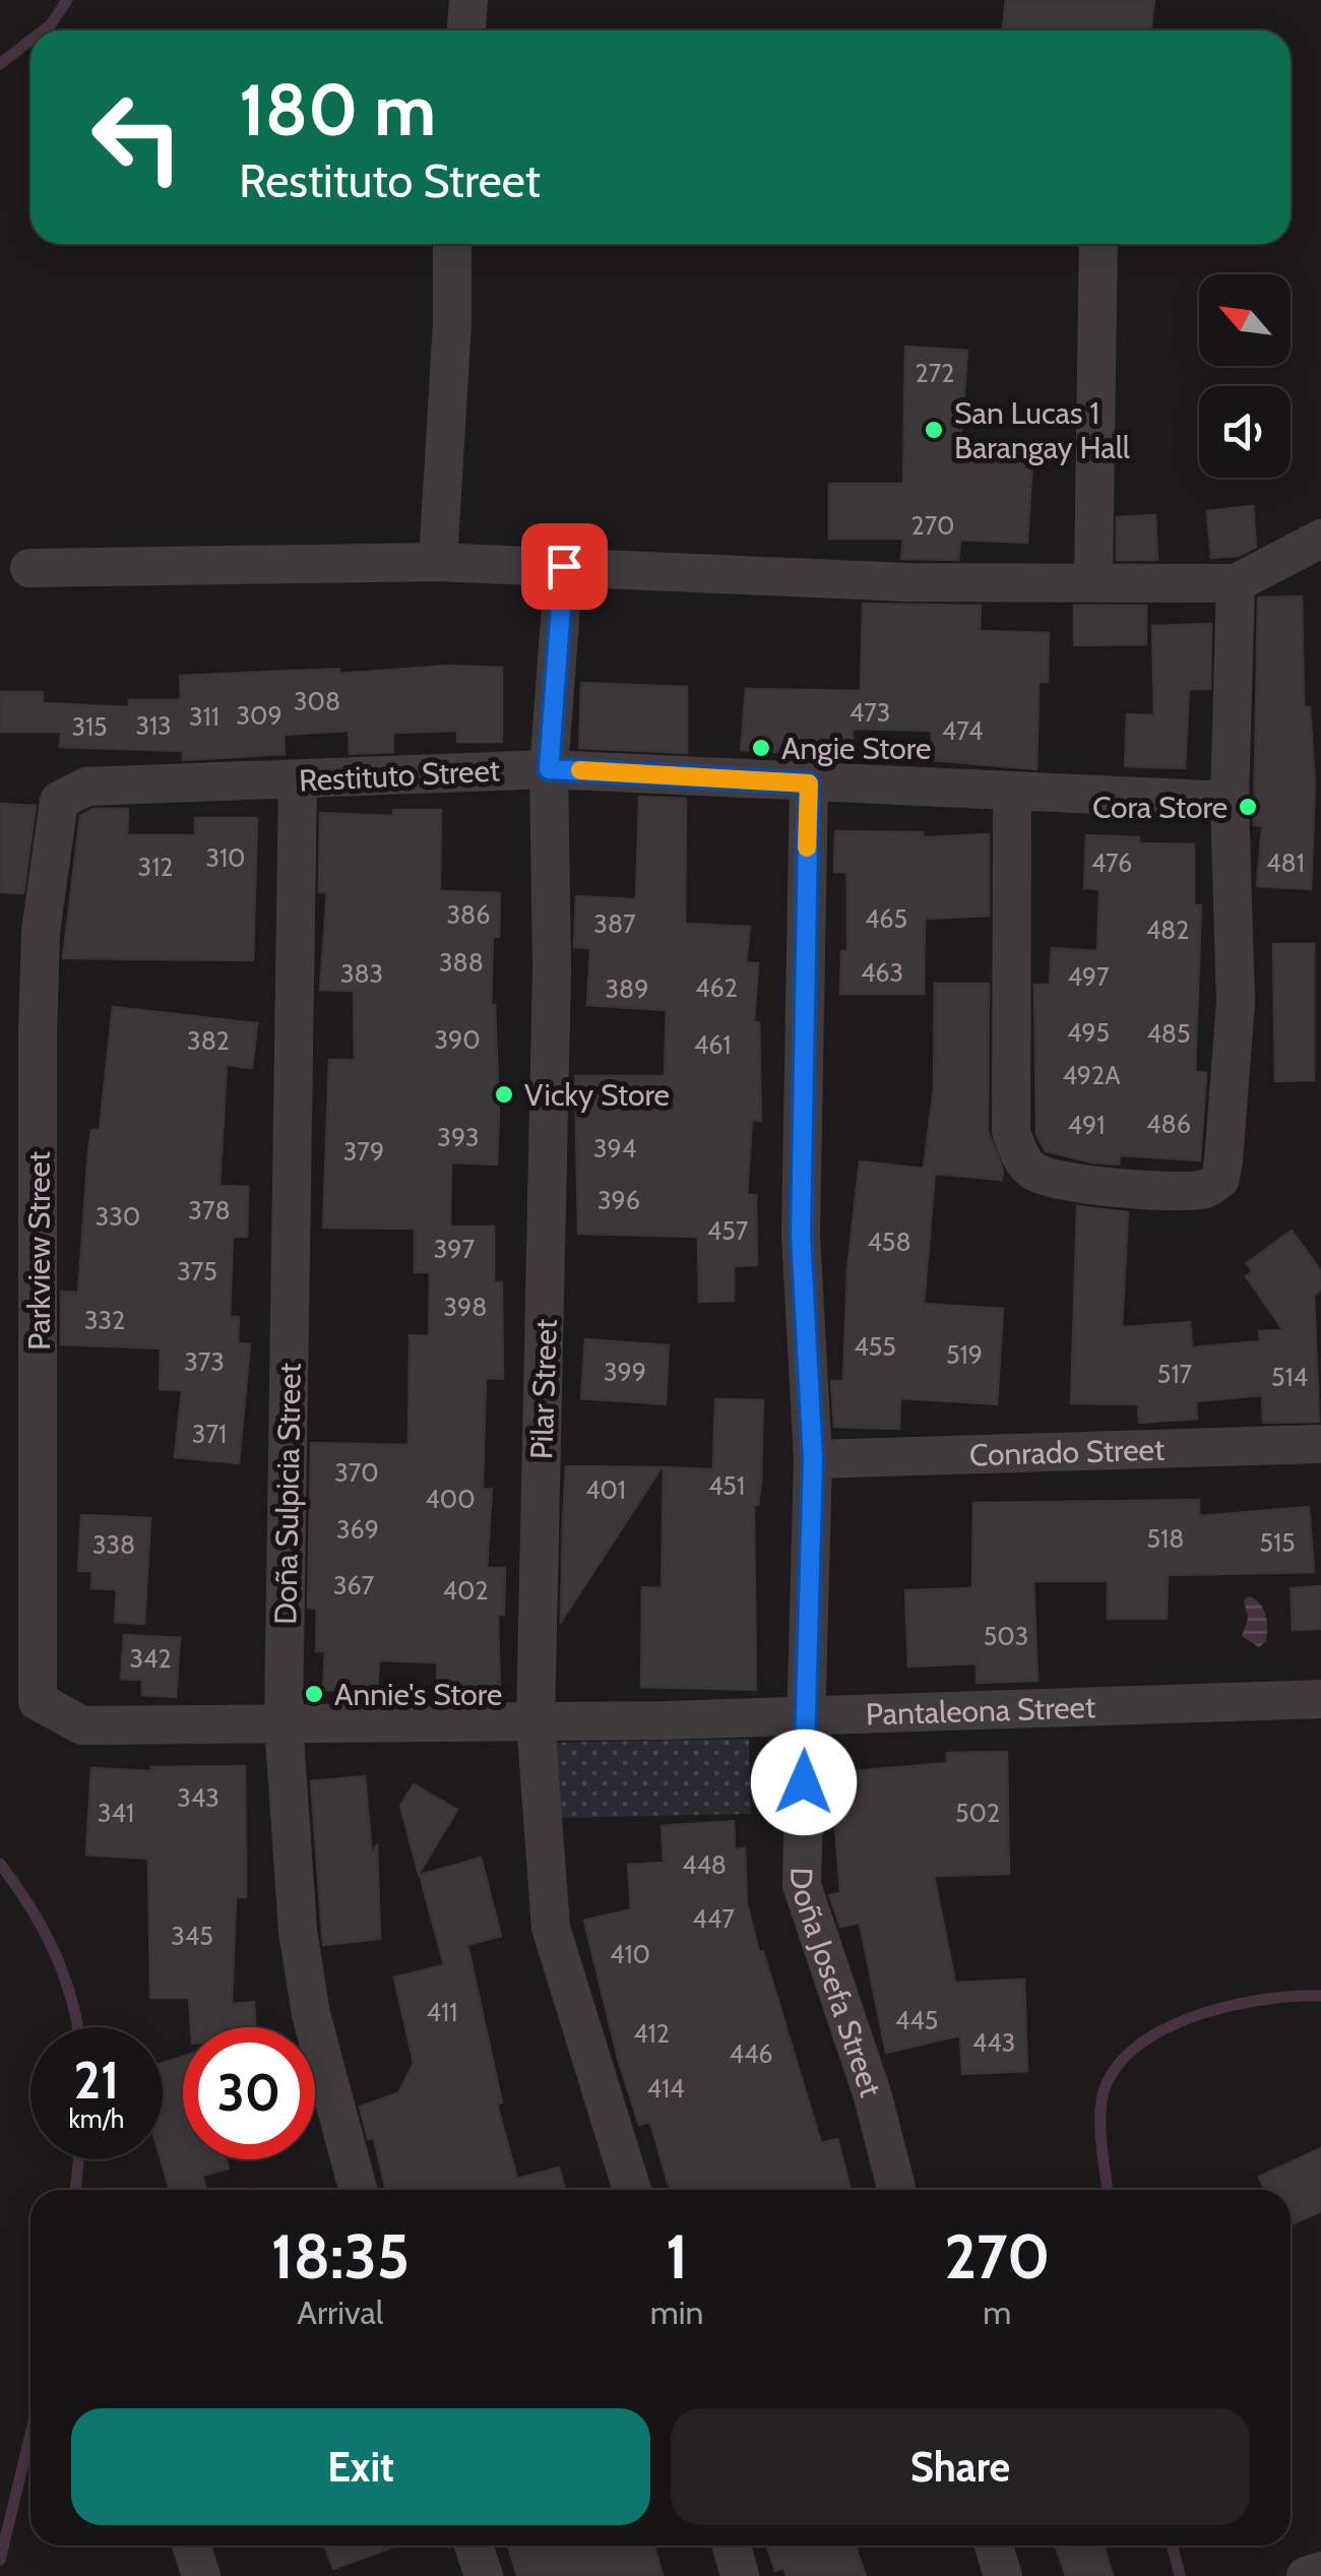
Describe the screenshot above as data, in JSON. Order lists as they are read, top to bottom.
{
  "streets": {
    "street": [
      "Restituto Street",
      "Parkview Street",
      "Pilar Street",
      "Conrado Street",
      "Doña Sulpicia Street",
      "Pantaleona Street",
      "Doña Josefa Street"
    ]
  },
  "crossings": [
    ["Restituto Street", "Parkview Street"],
    ["Restituto Street", "Pilar Street"],
    ["Restituto Street", "Doña Sulpicia Street"],
    ["Restituto Street", "Doña Josefa Street"],
    ["Parkview Street", "Pantaleona Street"],
    ["Pilar Street", "Pantaleona Street"],
    ["Conrado Street", "Doña Josefa Street"],
    ["Doña Sulpicia Street", "Pantaleona Street"],
    ["Pantaleona Street", "Doña Josefa Street"]
  ],
  "places": [
    "San Lucas 1 Barangay Hall",
    "Angie Store",
    "Cora Store",
    "Vicky Store",
    "Annie's Store"
  ],
  "house_numbers": [
    "272",
    "270",
    "308",
    "473",
    "309",
    "311",
    "313",
    "315",
    "474",
    "310",
    "476",
    "481",
    "312",
    "386",
    "465",
    "387",
    "482",
    "388",
    "463",
    "383",
    "497",
    "462",
    "389",
    "495",
    "485",
    "390",
    "382",
    "461",
    "492A",
    "486",
    "491",
    "393",
    "394",
    "379",
    "396",
    "378",
    "330",
    "457",
    "458",
    "397",
    "375",
    "398",
    "332",
    "455",
    "519",
    "373",
    "399",
    "517",
    "514",
    "371",
    "370",
    "451",
    "401",
    "400",
    "369",
    "518",
    "515",
    "338",
    "367",
    "402",
    "503",
    "342",
    "343",
    "341",
    "502",
    "448",
    "447",
    "345",
    "410",
    "411",
    "445",
    "412",
    "443",
    "446",
    "414"
  ],
  "north": "top left",
  "page": {
    "turn": ["180 m", "Restituto Street"],
    "speed": "21 km/h",
    "limit": "30",
    "eta": [
      "18:35",
      "Arrival",
      "1",
      "min",
      "270",
      "m"
    ],
    "buttons": ["Exit", "Share"]
  }
}
